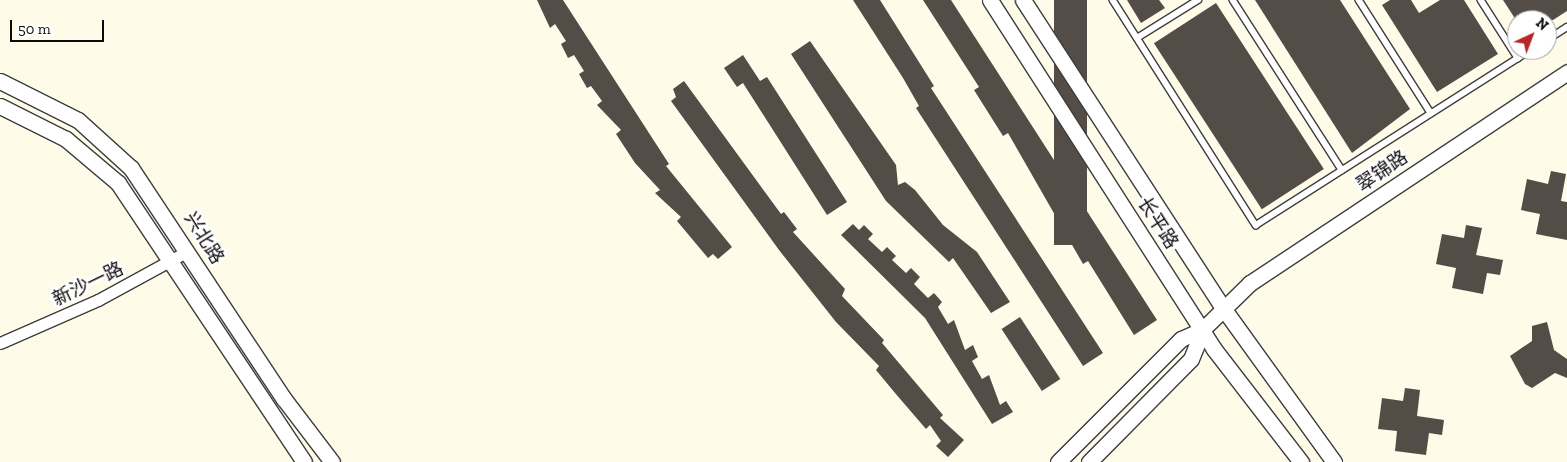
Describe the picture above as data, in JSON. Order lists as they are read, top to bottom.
{
  "streets": {
    "street": [
      "翠锦路",
      "长平路",
      "兴北路",
      "新沙一路"
    ]
  },
  "crossings": [
    ["翠锦路", "长平路"],
    ["兴北路", "新沙一路"]
  ],
  "scale_bar": "50 m",
  "north": "top right"
}
